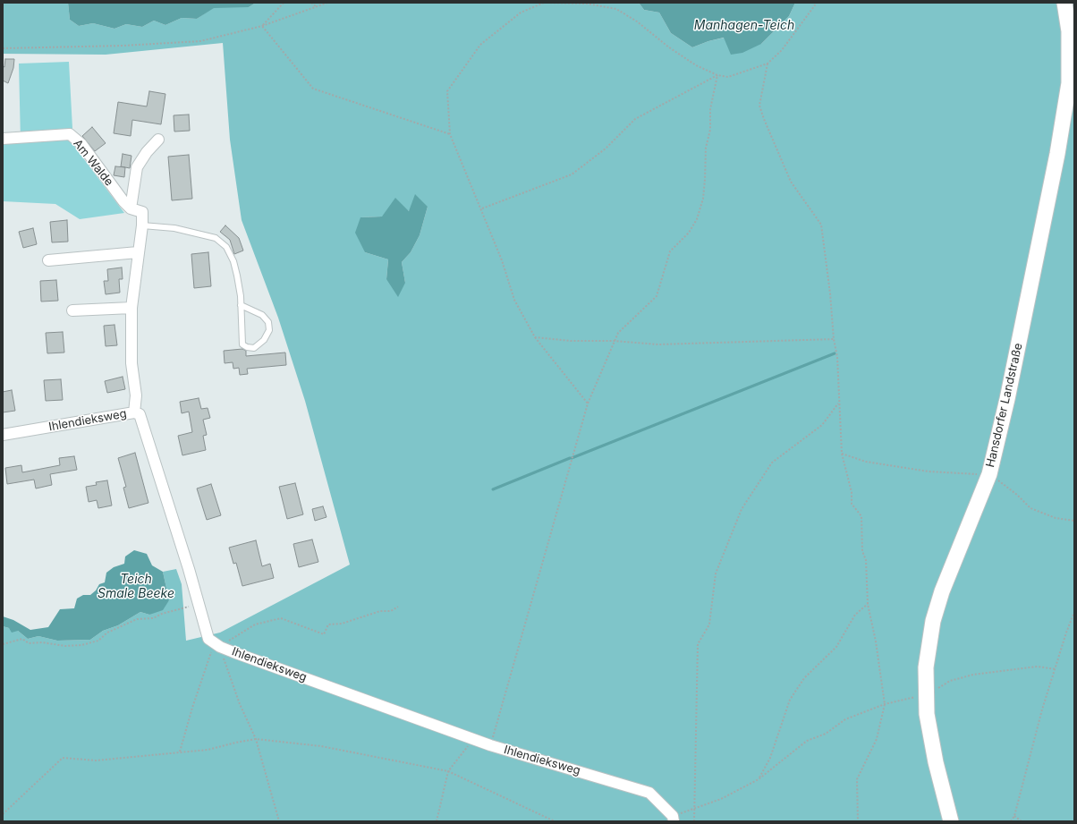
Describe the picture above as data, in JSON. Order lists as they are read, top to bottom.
{
  "streets": {
    "main road": ["Hansdorfer Landstraße"],
    "street": ["Am Walde", "Ihlendieksweg"]
  },
  "crossings": [
    ["Am Walde", "Ihlendieksweg"]
  ],
  "water": ["Manhagen-Teich", "Teich Smale Beeke"]
}
